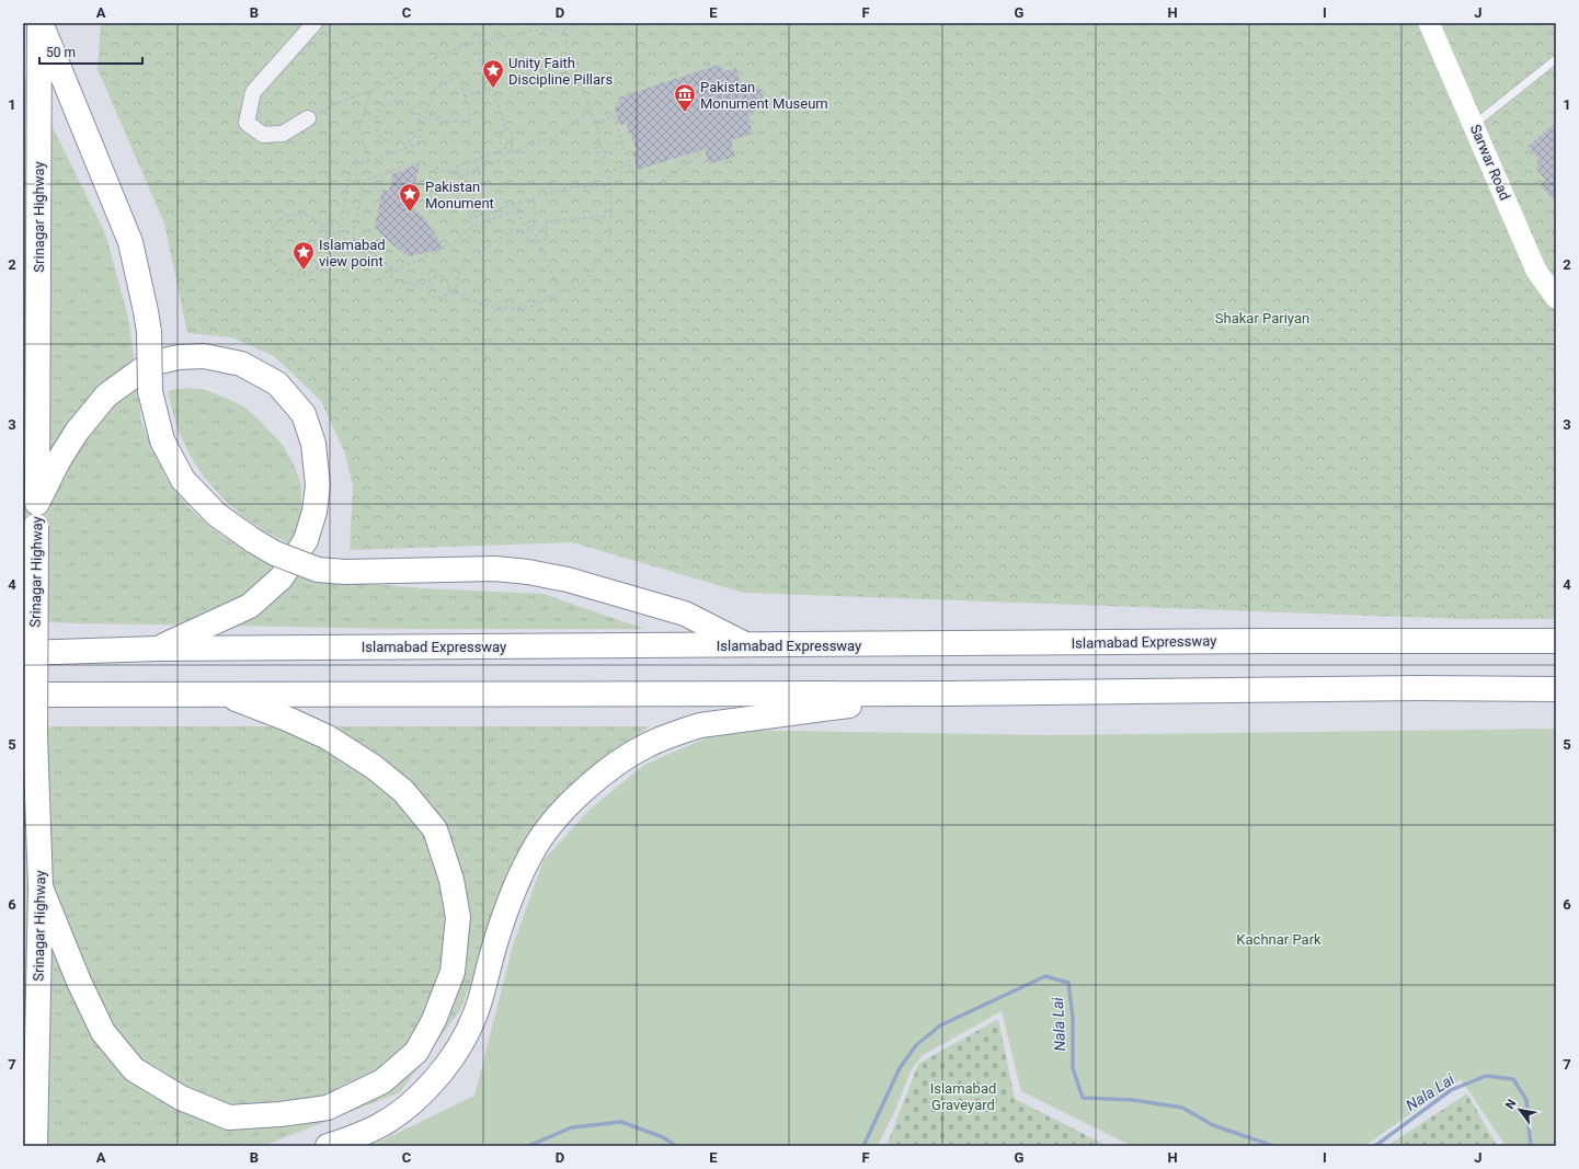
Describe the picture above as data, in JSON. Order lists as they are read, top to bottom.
{
  "streets": {
    "highway": ["Srinagar Highway", "Islamabad Expressway"],
    "main road": ["Sarwar Road"]
  },
  "water": ["Nala Lai"],
  "parks": ["Shakar Pariyan", "Kachnar Park", "Islamabad Graveyard"],
  "places": {
    "place": ["Unity Faith Discipline Pillars", "Pakistan Monument", "Islamabad view point"],
    "museum": ["Pakistan Monument Museum"]
  },
  "scale_bar": "50 m",
  "north": "top left",
  "grid": {
    "columns": [
      "A",
      "B",
      "C",
      "D",
      "E",
      "F",
      "G",
      "H",
      "I",
      "J"
    ],
    "rows": [
      "1",
      "2",
      "3",
      "4",
      "5",
      "6",
      "7"
    ]
  }
}
